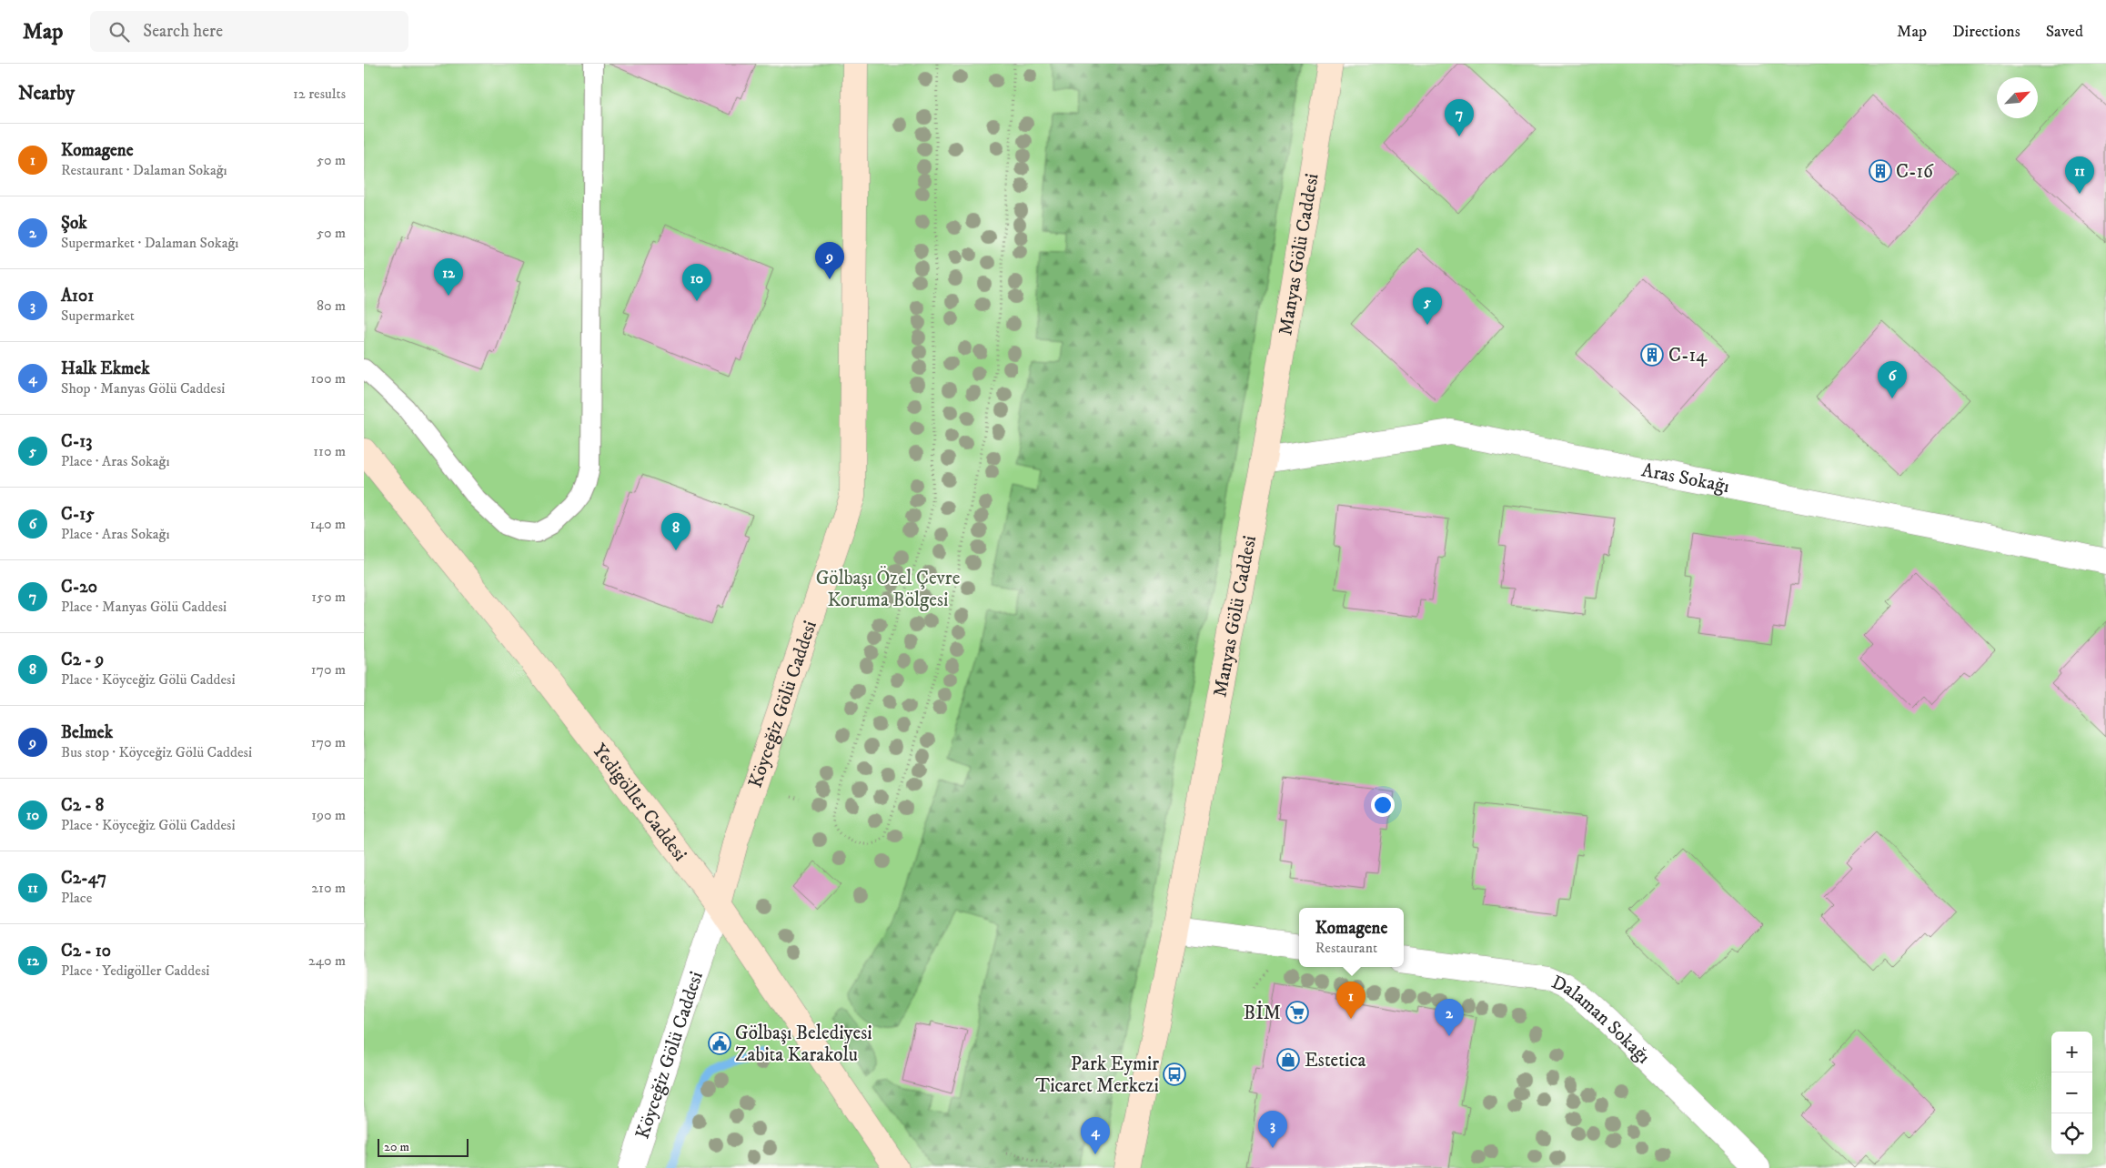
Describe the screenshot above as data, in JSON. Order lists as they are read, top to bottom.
{
  "streets": {
    "street": [
      "Manyas Gölü Caddesi",
      "Aras Sokağı",
      "Köyceğiz Gölü Caddesi",
      "Yedigöller Caddesi",
      "Dalaman Sokağı"
    ]
  },
  "crossings": [
    ["Manyas Gölü Caddesi", "Aras Sokağı"],
    ["Köyceğiz Gölü Caddesi", "Yedigöller Caddesi"]
  ],
  "parks": ["Gölbaşı Özel Çevre Koruma Bölgesi"],
  "places": {
    "building": ["C-16", "C-14"],
    "supermarket": ["BİM"],
    "public building": ["Gölbaşı Belediyesi Zabita Karakolu"],
    "shop": ["Estetica"],
    "bus stop": ["Park Eymir Ticaret Merkezi"]
  },
  "scale_bar": "20 m",
  "north": "top right",
  "page": {
    "header": "Map",
    "search": "Search here",
    "nav": ["Map", "Directions", "Saved"],
    "heading": ["Nearby", "12 results"],
    "pins": [
      "7",
      "11",
      "9",
      "12",
      "10",
      "5",
      "6",
      "8",
      "1",
      "2",
      "3",
      "4"
    ],
    "list": [
      {
        "mark": "1",
        "name": "Komagene",
        "note": "Restaurant · Dalaman Sokağı",
        "value": "50 m"
      },
      {
        "mark": "2",
        "name": "Şok",
        "note": "Supermarket · Dalaman Sokağı",
        "value": "50 m"
      },
      {
        "mark": "3",
        "name": "A101",
        "note": "Supermarket",
        "value": "80 m"
      },
      {
        "mark": "4",
        "name": "Halk Ekmek",
        "note": "Shop · Manyas Gölü Caddesi",
        "value": "100 m"
      },
      {
        "mark": "5",
        "name": "C-13",
        "note": "Place · Aras Sokağı",
        "value": "110 m"
      },
      {
        "mark": "6",
        "name": "C-15",
        "note": "Place · Aras Sokağı",
        "value": "140 m"
      },
      {
        "mark": "7",
        "name": "C-20",
        "note": "Place · Manyas Gölü Caddesi",
        "value": "150 m"
      },
      {
        "mark": "8",
        "name": "C2 - 9",
        "note": "Place · Köyceğiz Gölü Caddesi",
        "value": "170 m"
      },
      {
        "mark": "9",
        "name": "Belmek",
        "note": "Bus stop · Köyceğiz Gölü Caddesi",
        "value": "170 m"
      },
      {
        "mark": "10",
        "name": "C2 - 8",
        "note": "Place · Köyceğiz Gölü Caddesi",
        "value": "190 m"
      },
      {
        "mark": "11",
        "name": "C2-47",
        "note": "Place",
        "value": "210 m"
      },
      {
        "mark": "12",
        "name": "C2 - 10",
        "note": "Place · Yedigöller Caddesi",
        "value": "240 m"
      }
    ],
    "popup": ["Komagene", "Restaurant"],
    "map_buttons": ["+", "−"],
    "scale": "20 m"
  }
}
